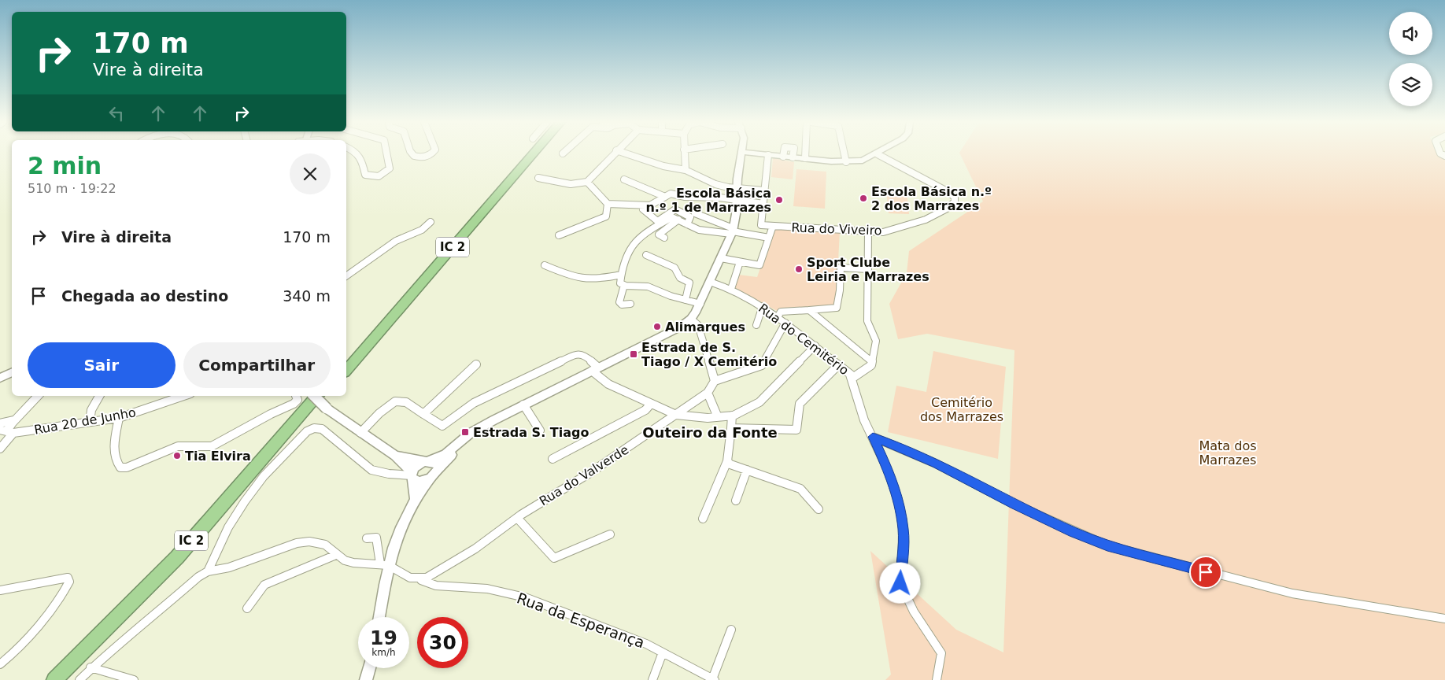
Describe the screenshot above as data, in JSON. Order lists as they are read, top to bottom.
{
  "streets": {
    "highway": ["IC 2"],
    "street": [
      "Rua do Viveiro",
      "Rua do Cemitério",
      "Rua 20 de Junho",
      "Rua do Valverde",
      "Rua da Esperança"
    ]
  },
  "crossings": [
    ["Rua do Valverde", "Rua da Esperança"]
  ],
  "districts": ["Outeiro da Fonte"],
  "parks": ["Cemitério dos Marrazes", "Mata dos Marrazes"],
  "places": {
    "other": [
      "Escola Básica n.º 2 dos Marrazes",
      "Escola Básica n.º 1 de Marrazes",
      "Sport Clube Leiria e Marrazes",
      "Alimarques",
      "Tia Elvira"
    ],
    "transit": ["Estrada de S. Tiago / X Cemitério", "Estrada S. Tiago"]
  },
  "page": {
    "turn": ["170 m", "Vire à direita"],
    "heading": ["2 min", "510 m · 19:22"],
    "list": [
      {
        "name": "Vire à direita",
        "value": "170 m"
      },
      {
        "name": "Chegada ao destino",
        "value": "340 m"
      }
    ],
    "buttons": ["Sair", "Compartilhar"],
    "speed": "19 km/h",
    "limit": "30"
  }
}
